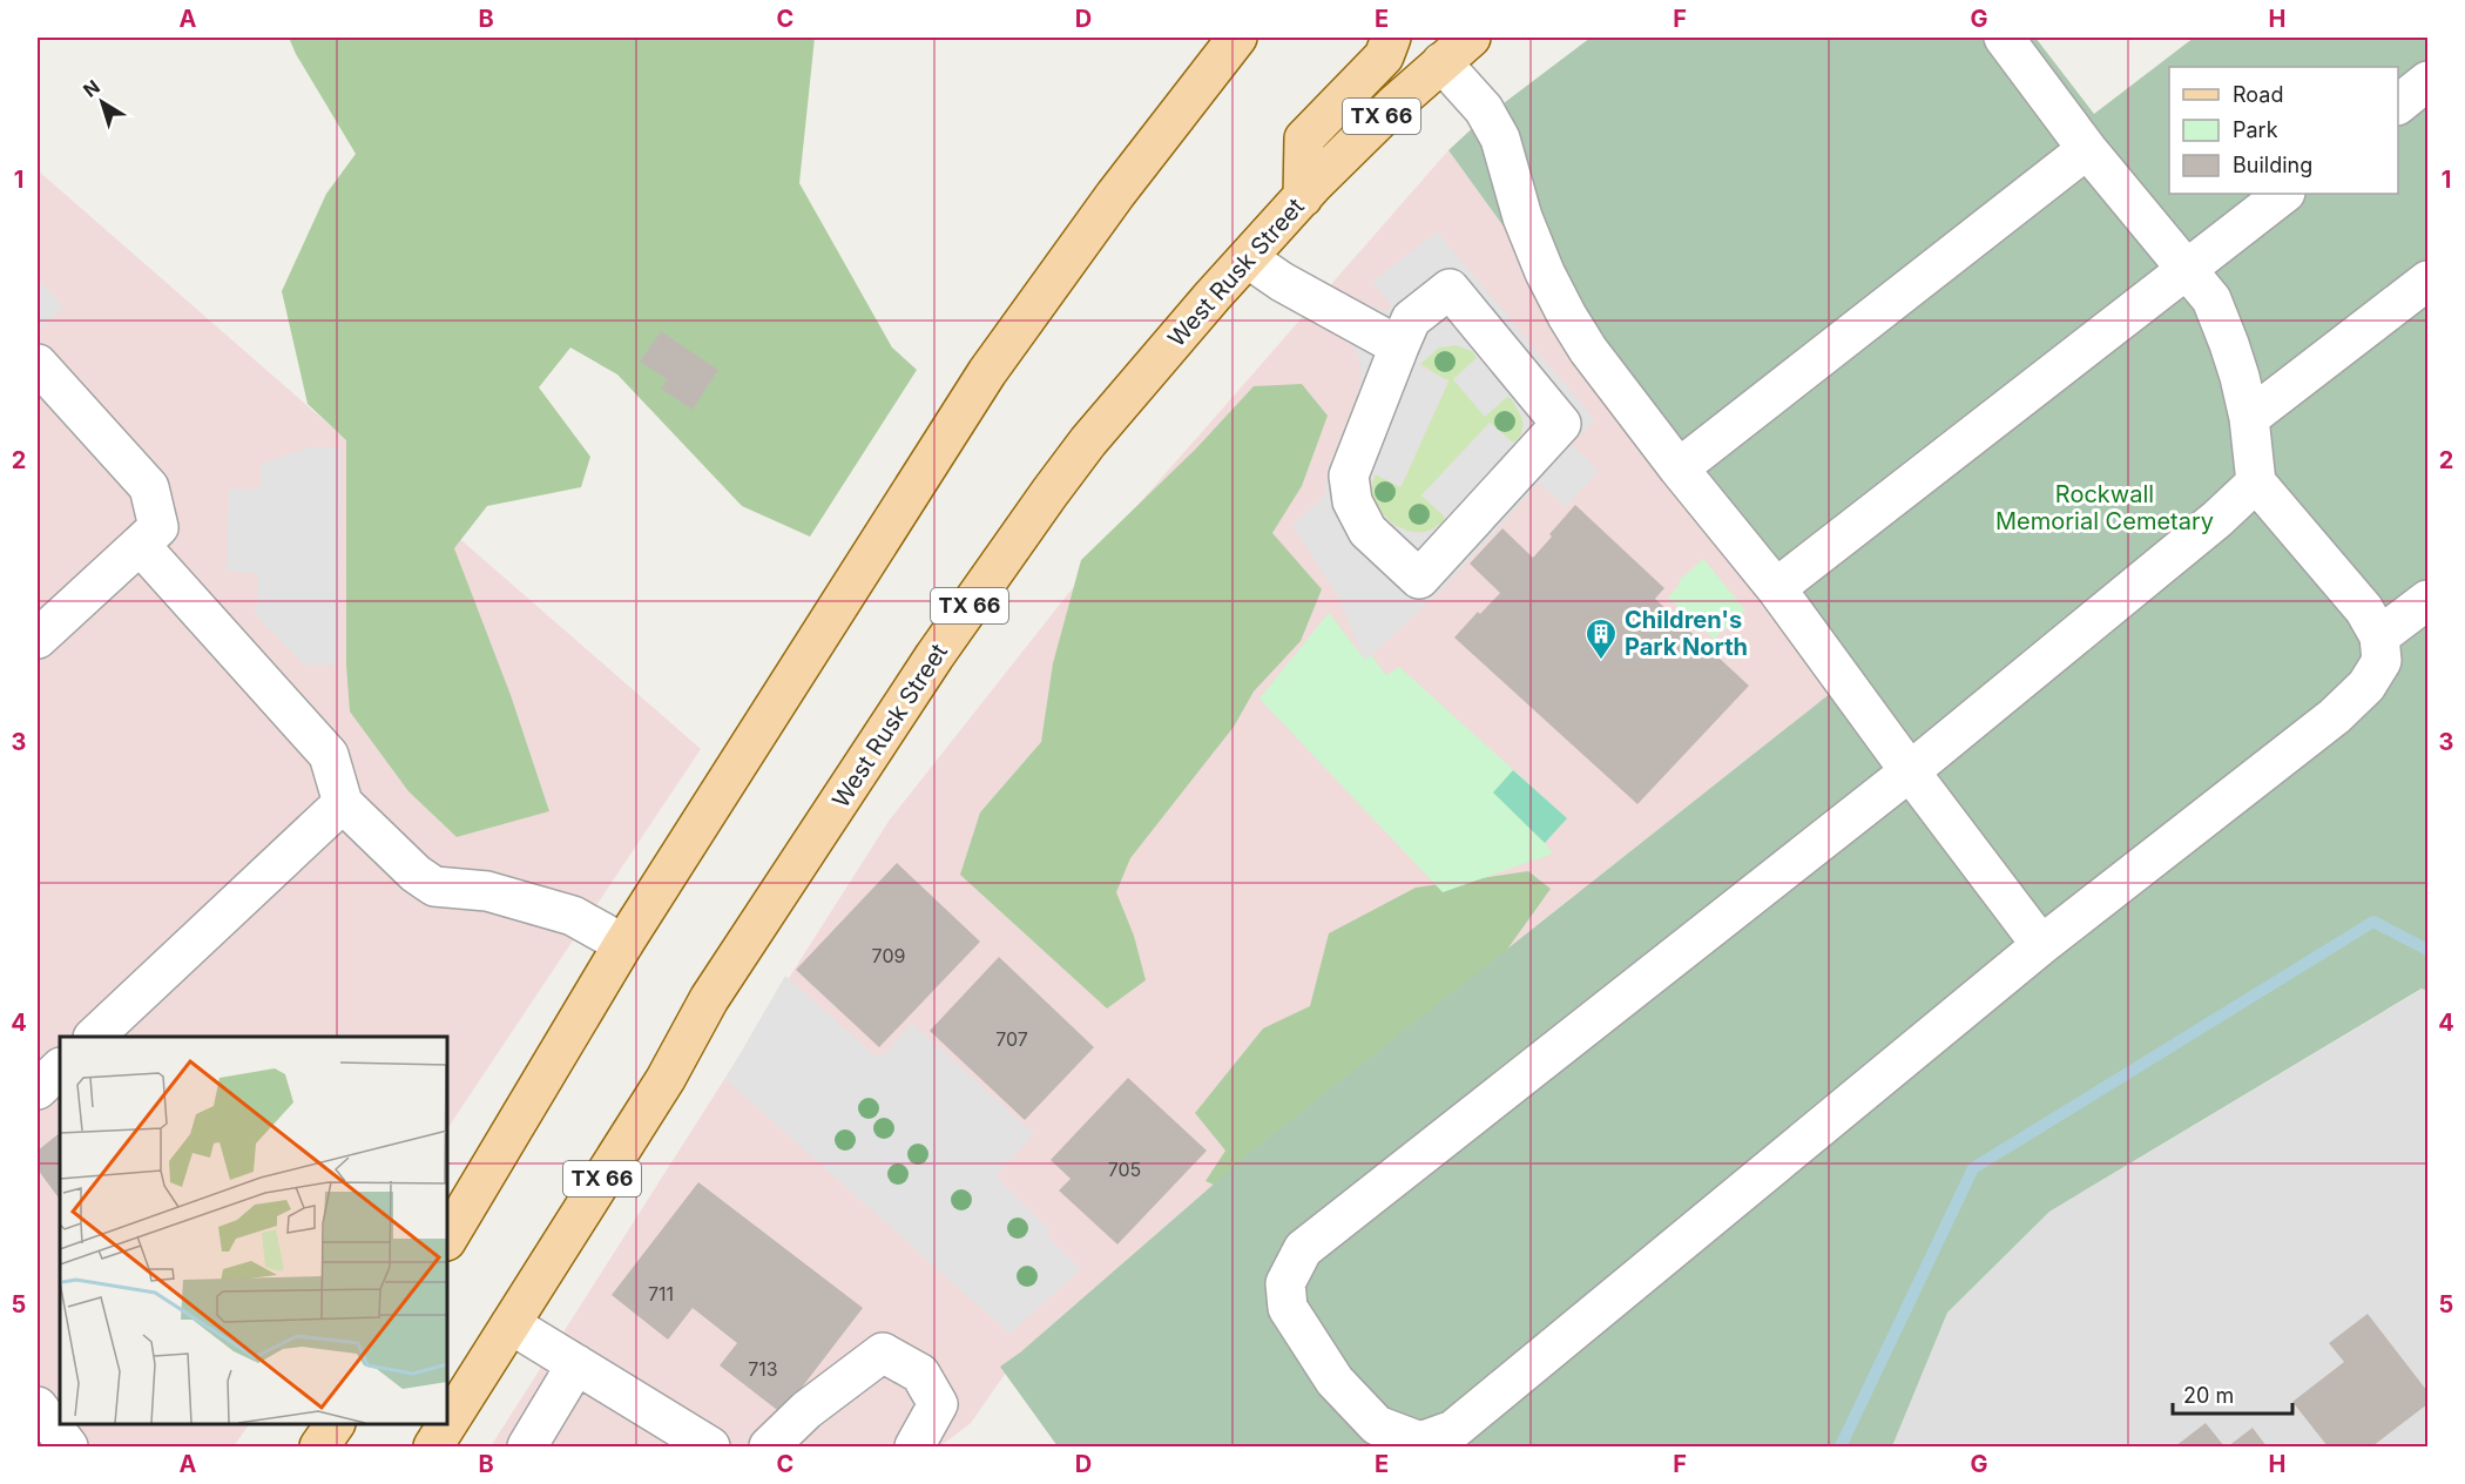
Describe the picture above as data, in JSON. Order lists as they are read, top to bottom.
{
  "streets": {
    "main road": ["TX 66", "West Rusk Street"]
  },
  "parks": ["Rockwall Memorial Cemetary"],
  "places": {
    "building": ["Children's Park North"]
  },
  "house_numbers": [
    "709",
    "707",
    "705",
    "711",
    "713"
  ],
  "legend": ["Road", "Park", "Building"],
  "scale_bar": "20 m",
  "north": "top left",
  "grid": {
    "columns": [
      "A",
      "B",
      "C",
      "D",
      "E",
      "F",
      "G",
      "H"
    ],
    "rows": [
      "1",
      "2",
      "3",
      "4",
      "5"
    ]
  }
}
